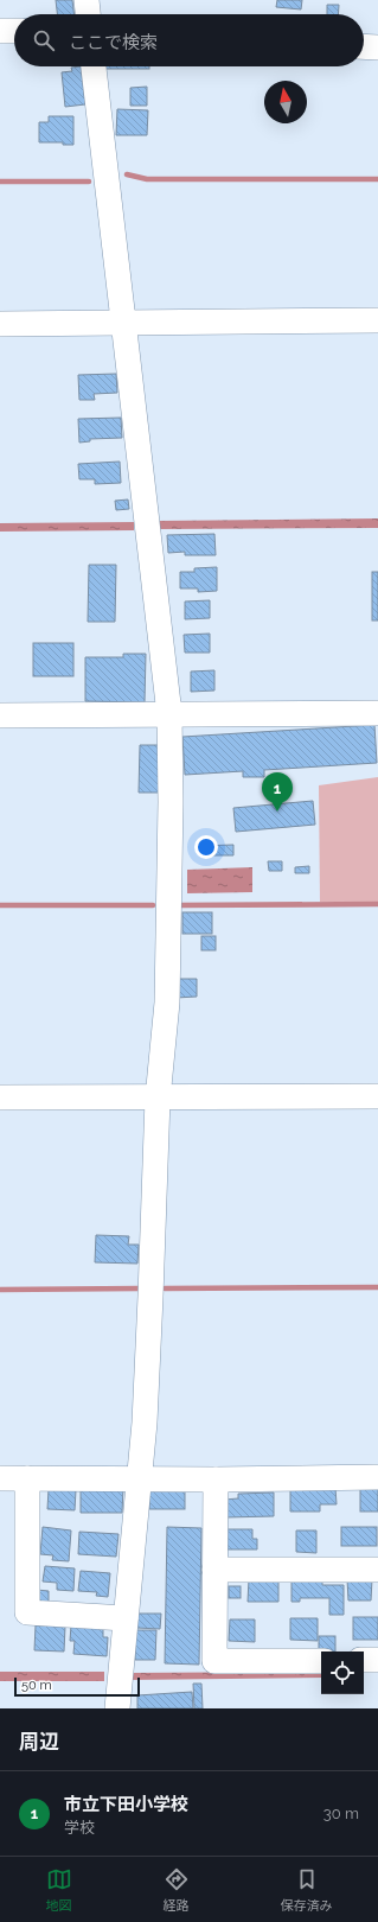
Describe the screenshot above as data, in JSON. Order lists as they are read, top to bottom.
{
  "scale_bar": "50 m",
  "north": "top",
  "page": {
    "search": "ここで検索",
    "pins": "1",
    "scale": "50 m",
    "heading": "周辺",
    "list": [
      {
        "mark": "1",
        "name": "市立下田小学校",
        "note": "学校",
        "value": "30 m"
      }
    ],
    "nav": ["地図", "経路", "保存済み"]
  }
}
